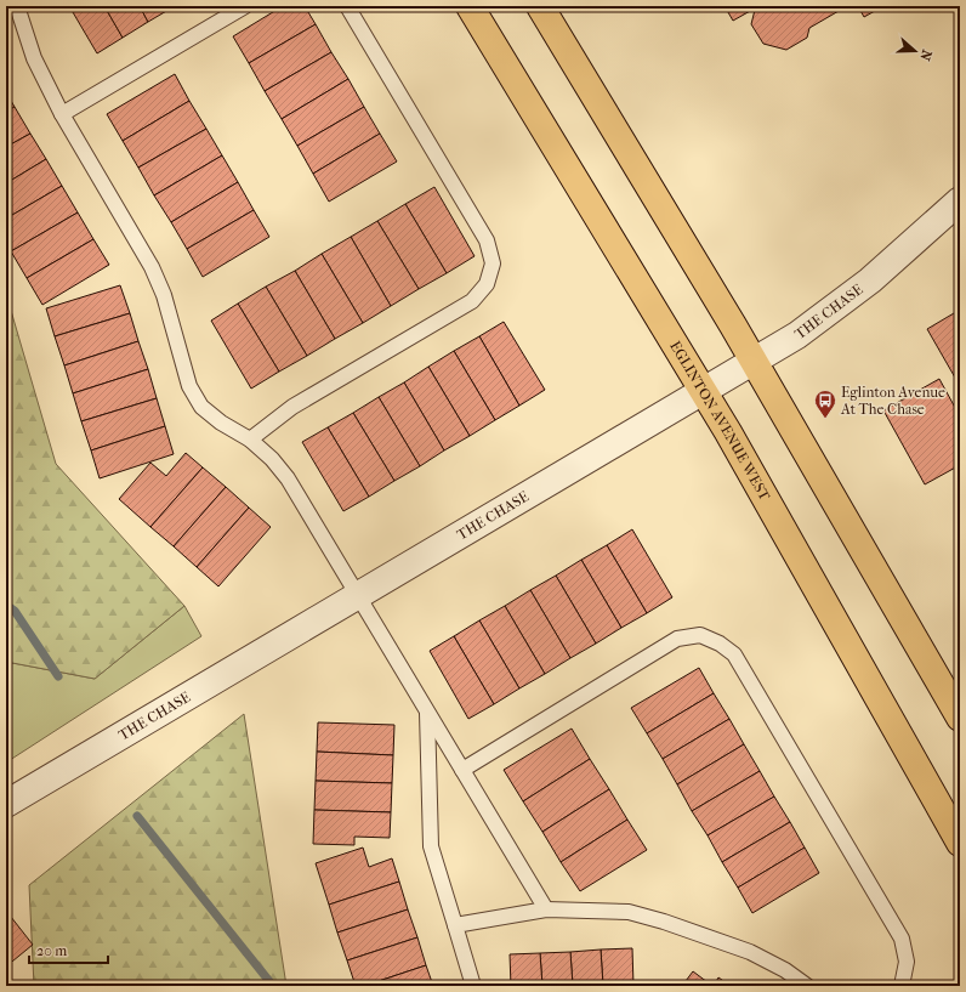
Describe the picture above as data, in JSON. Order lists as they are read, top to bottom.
{
  "streets": {
    "main road": ["EGLINTON AVENUE WEST"],
    "street": ["THE CHASE"]
  },
  "crossings": [
    ["THE CHASE", "EGLINTON AVENUE WEST"]
  ],
  "places": {
    "bus stop": ["Eglinton Avenue At The Chase"]
  },
  "scale_bar": "20 m",
  "north": "right"
}
